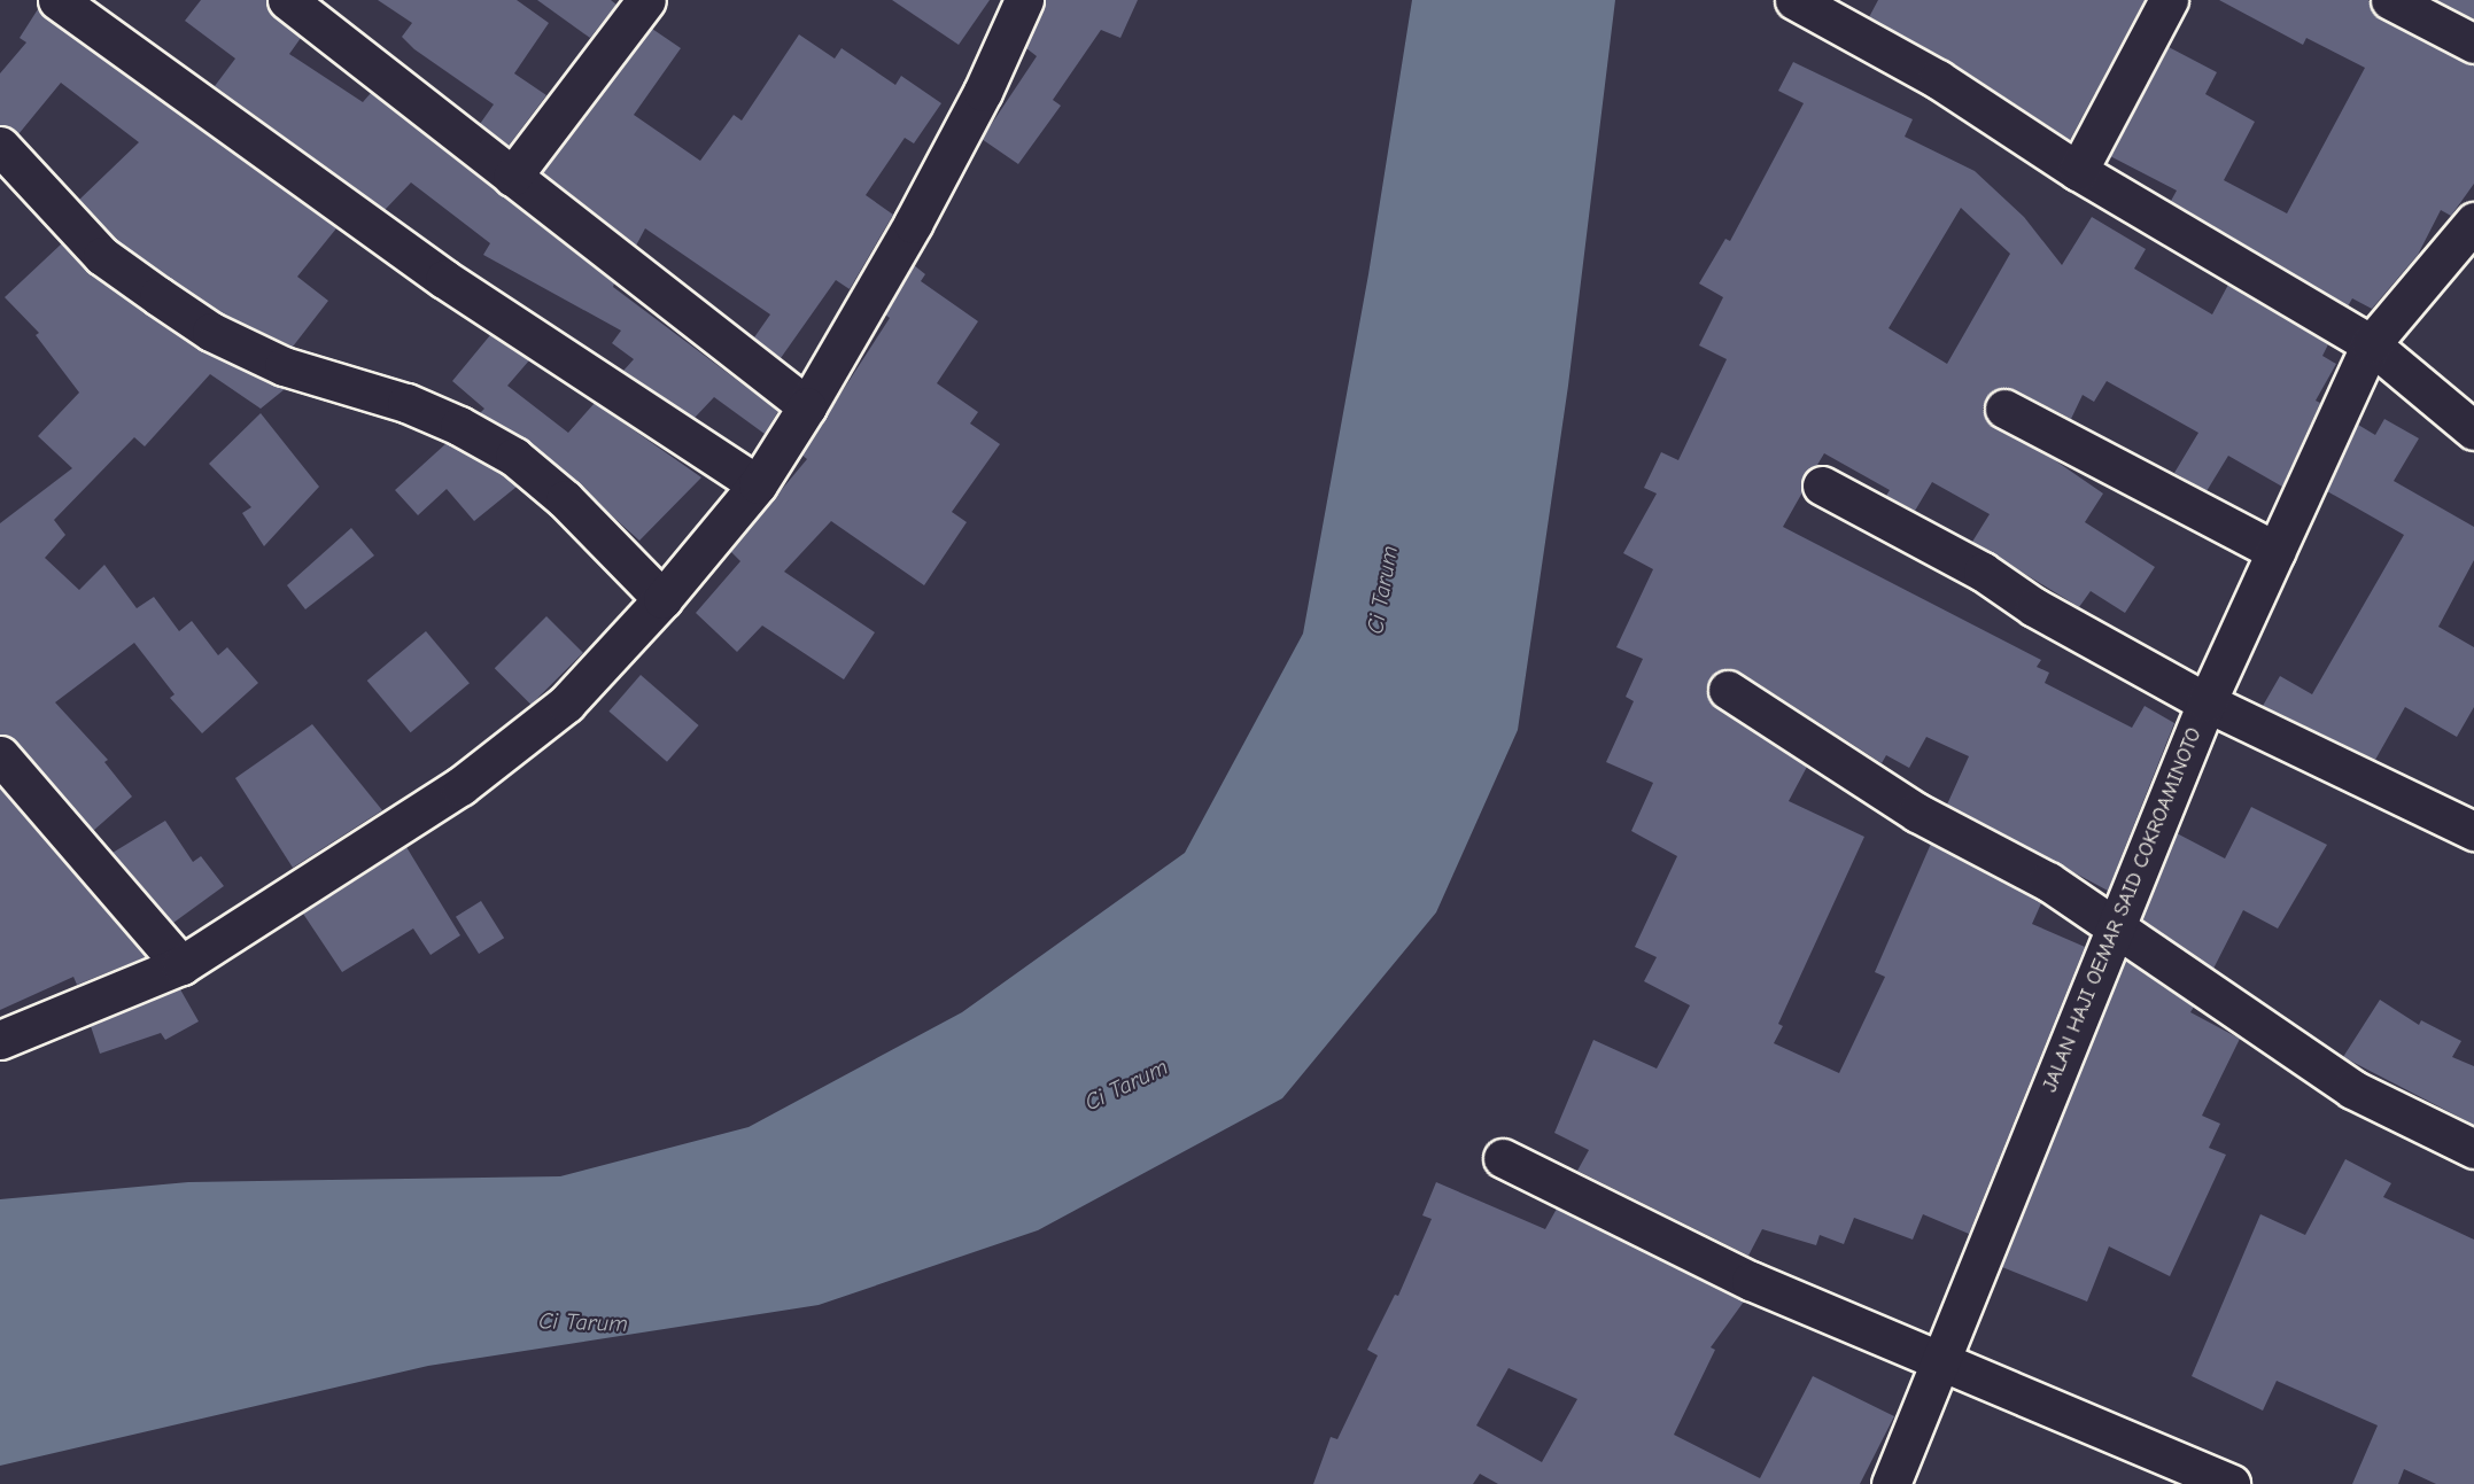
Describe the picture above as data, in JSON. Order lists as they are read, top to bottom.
{
  "streets": {
    "street": ["JALAN HAJI OEMAR SAID COKROAMINOTO"]
  },
  "water": ["Ci Tarum"]
}
